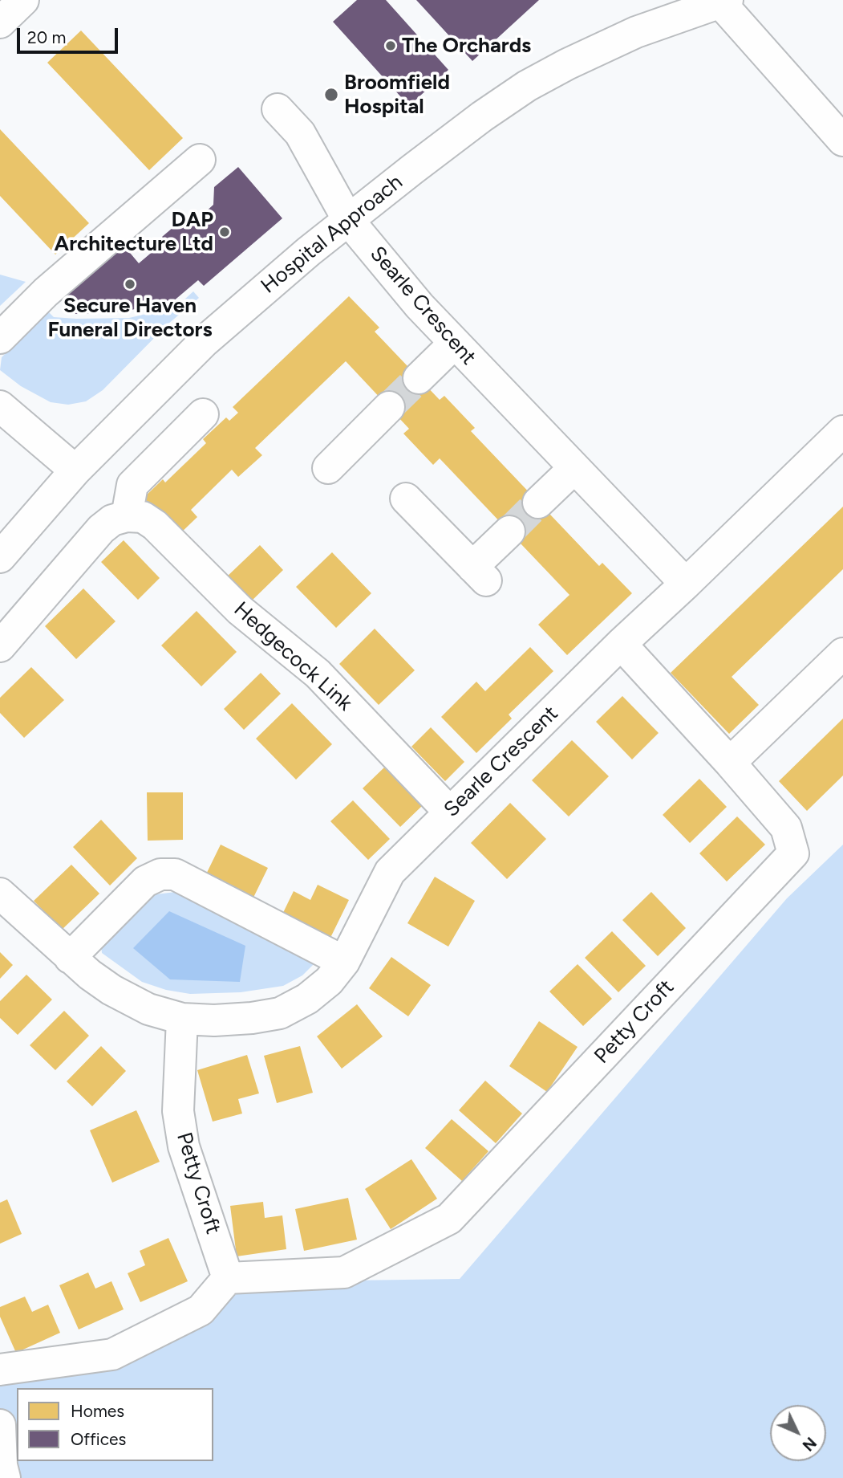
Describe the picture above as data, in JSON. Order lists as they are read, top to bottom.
{
  "streets": {
    "street": [
      "Hospital Approach",
      "Searle Crescent",
      "Hedgecock Link",
      "Petty Croft"
    ]
  },
  "crossings": [
    ["Hospital Approach", "Searle Crescent"],
    ["Searle Crescent", "Hedgecock Link"],
    ["Searle Crescent", "Petty Croft"]
  ],
  "places": [
    "The Orchards",
    "Broomfield Hospital",
    "DAP Architecture Ltd",
    "Secure Haven Funeral Directors"
  ],
  "legend": ["Homes", "Offices"],
  "scale_bar": "20 m",
  "north": "bottom right"
}
